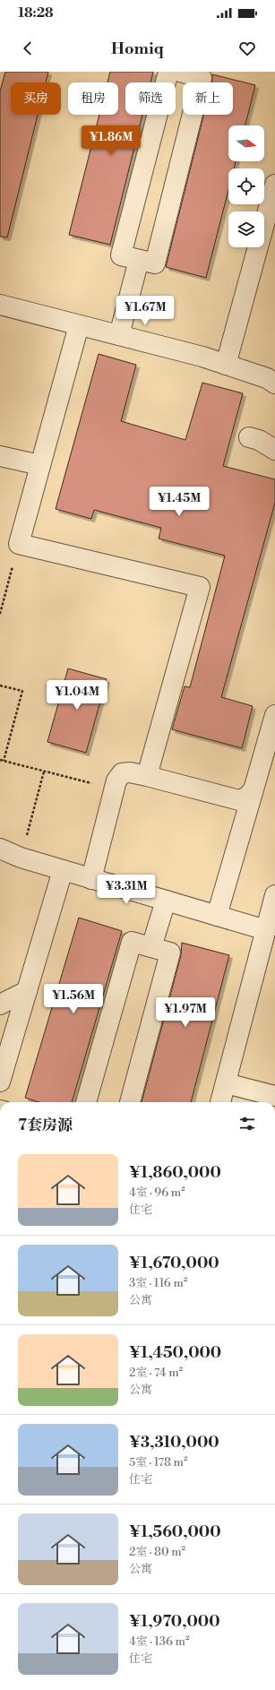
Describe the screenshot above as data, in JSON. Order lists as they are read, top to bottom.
{
  "north": "right",
  "page": {
    "status": "18:28",
    "header": "Homiq",
    "chip": [
      "买房",
      "租房",
      "筛选",
      "新上"
    ],
    "price": [
      "¥1.86M",
      "¥1.67M",
      "¥1.45M",
      "¥1.04M",
      "¥3.31M",
      "¥1.56M",
      "¥1.97M"
    ],
    "heading": "7套房源",
    "list": [
      {
        "name": "¥1,860,000",
        "note": "4室 · 96 m² · 住宅"
      },
      {
        "name": "¥1,670,000",
        "note": "3室 · 116 m² · 公寓"
      },
      {
        "name": "¥1,450,000",
        "note": "2室 · 74 m² · 公寓"
      },
      {
        "name": "¥3,310,000",
        "note": "5室 · 178 m² · 住宅"
      },
      {
        "name": "¥1,560,000",
        "note": "2室 · 80 m² · 公寓"
      },
      {
        "name": "¥1,970,000",
        "note": "4室 · 136 m² · 住宅"
      }
    ]
  }
}
